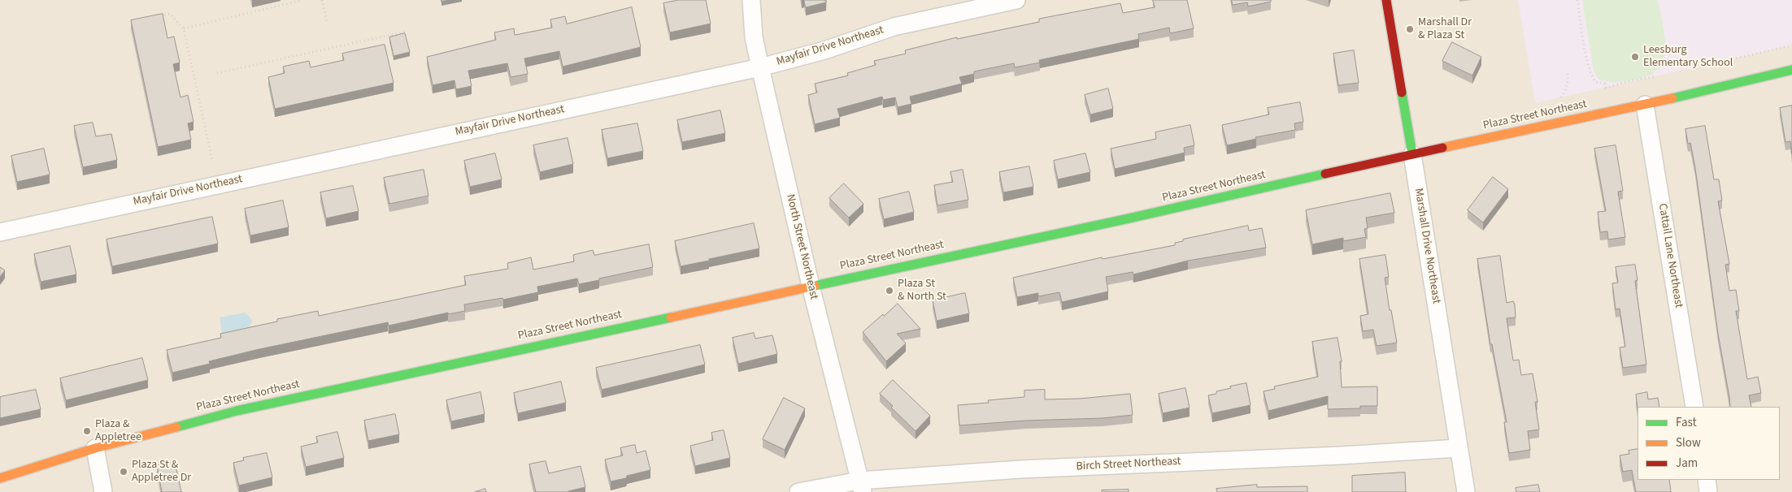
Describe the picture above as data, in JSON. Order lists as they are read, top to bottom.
{
  "streets": {
    "main road": ["Plaza Street Northeast", "Marshall Drive Northeast"],
    "street": [
      "Mayfair Drive Northeast",
      "North Street Northeast",
      "Cattail Lane Northeast",
      "Birch Street Northeast"
    ]
  },
  "crossings": [
    ["Mayfair Drive Northeast", "North Street Northeast"],
    ["Plaza Street Northeast", "Marshall Drive Northeast"],
    ["Plaza Street Northeast", "North Street Northeast"],
    ["Plaza Street Northeast", "Cattail Lane Northeast"],
    ["Marshall Drive Northeast", "Birch Street Northeast"],
    ["North Street Northeast", "Birch Street Northeast"]
  ],
  "places": [
    "Marshall Dr & Plaza St",
    "Leesburg Elementary School",
    "Plaza St & North St",
    "Plaza & Appletree",
    "Plaza St & Appletree Dr"
  ],
  "legend": ["Fast", "Slow", "Jam"]
}
